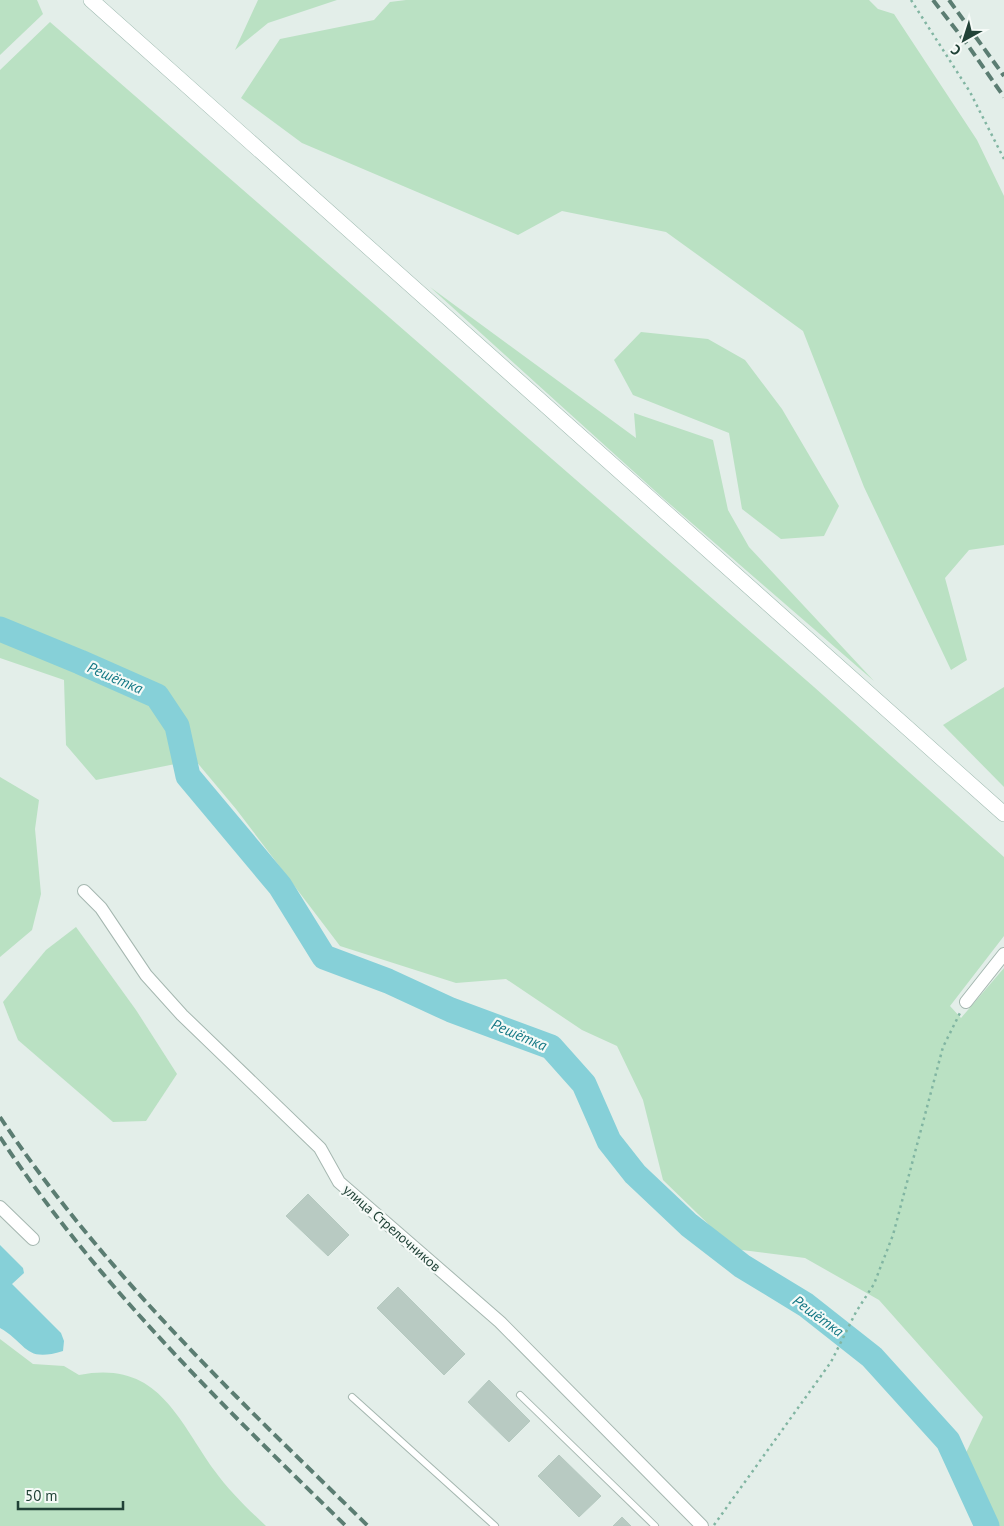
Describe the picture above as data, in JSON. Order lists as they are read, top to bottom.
{
  "streets": {
    "street": ["улица Стрелочников"]
  },
  "water": ["Решётка"],
  "scale_bar": "50 m",
  "north": "bottom left"
}
